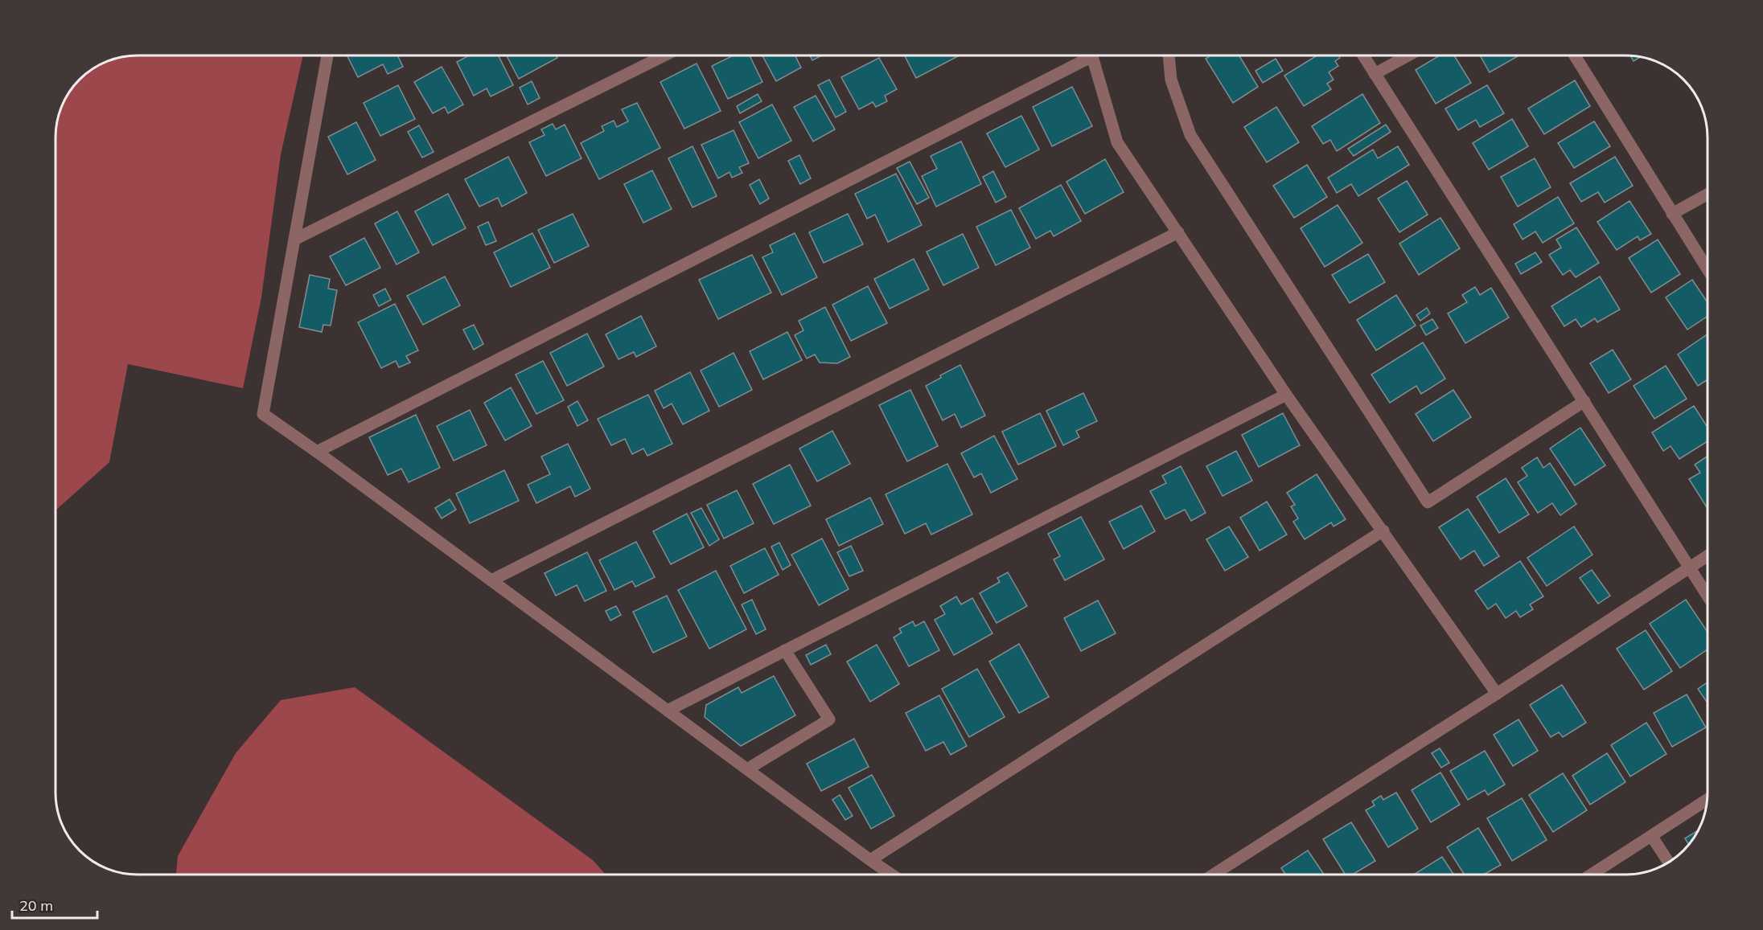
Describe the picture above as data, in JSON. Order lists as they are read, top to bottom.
{
  "scale_bar": "20 m"
}
